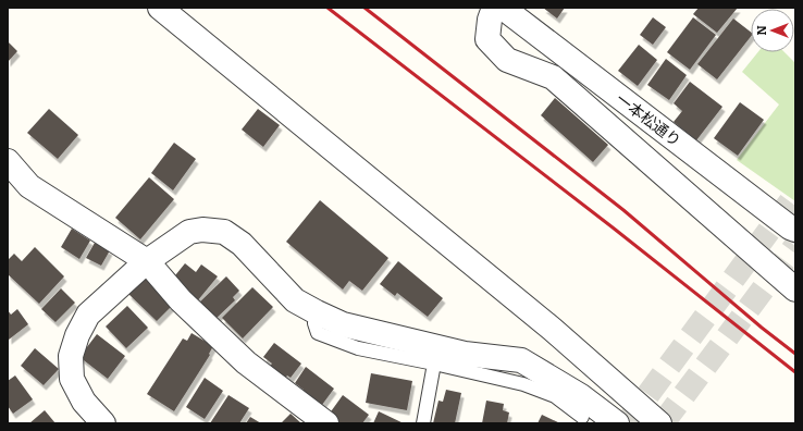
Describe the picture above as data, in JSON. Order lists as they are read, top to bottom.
{
  "streets": {
    "street": ["一本松通り"]
  },
  "north": "left"
}
